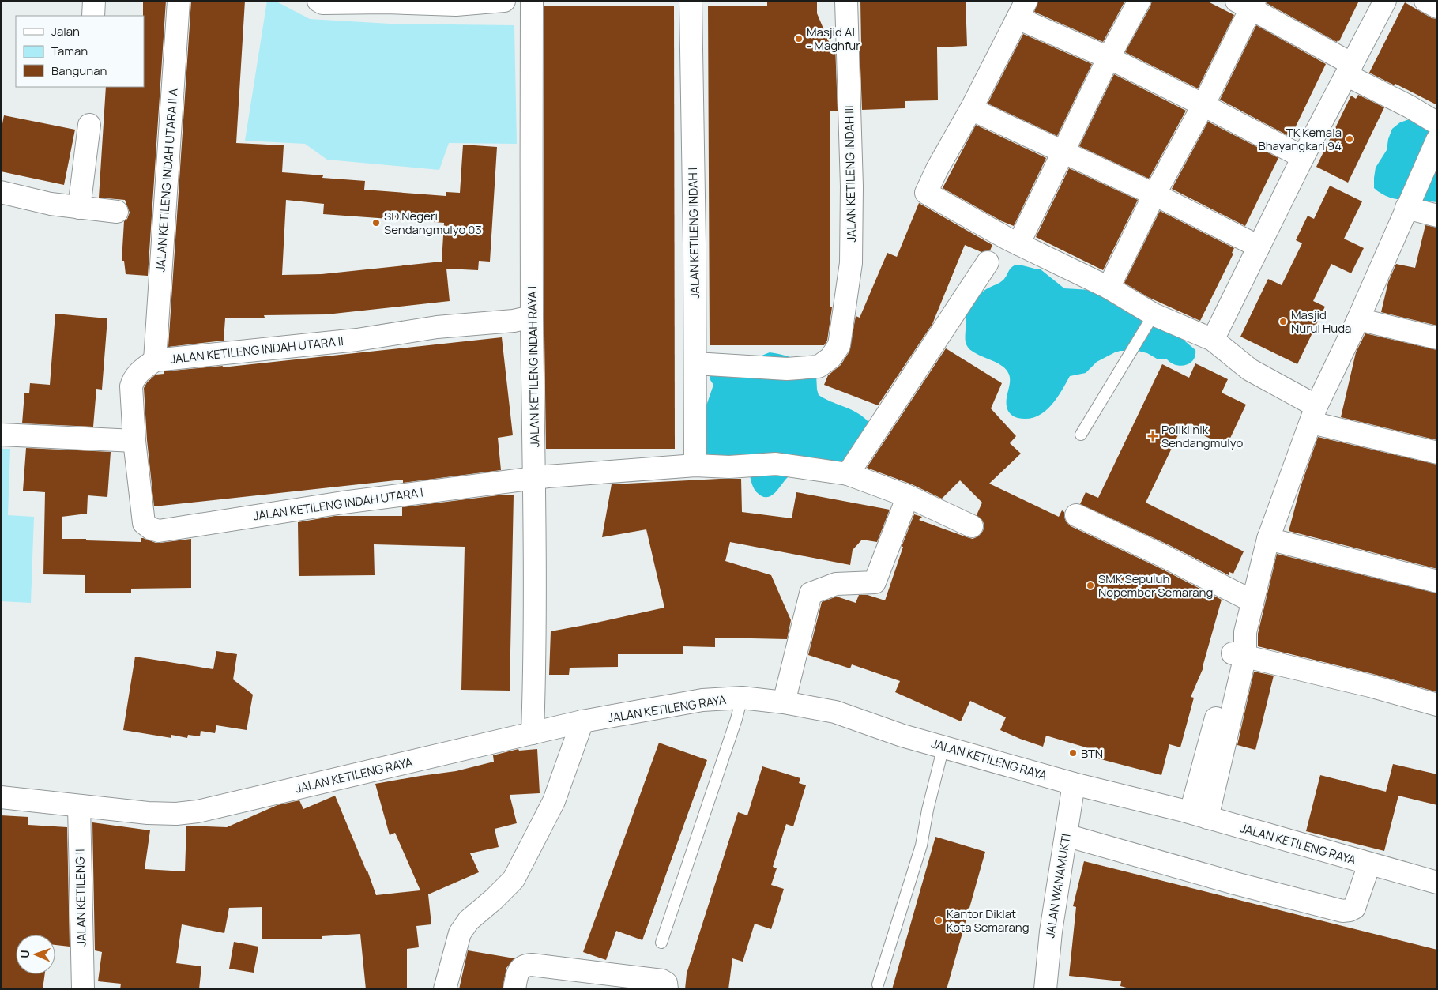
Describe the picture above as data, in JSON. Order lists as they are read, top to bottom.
{
  "streets": {
    "street": [
      "JALAN KETILENG INDAH III",
      "JALAN KETILENG INDAH UTARA II A",
      "JALAN KETILENG INDAH I",
      "JALAN KETILENG INDAH UTARA II",
      "JALAN KETILENG INDAH RAYA I",
      "JALAN KETILENG INDAH UTARA I",
      "JALAN KETILENG RAYA",
      "JALAN WANAMUKTI",
      "JALAN KETILENG II"
    ]
  },
  "crossings": [
    ["JALAN KETILENG INDAH III", "JALAN KETILENG INDAH I"],
    ["JALAN KETILENG INDAH UTARA II A", "JALAN KETILENG INDAH UTARA II"],
    ["JALAN KETILENG INDAH UTARA II", "JALAN KETILENG INDAH RAYA I"],
    ["JALAN KETILENG INDAH UTARA II", "JALAN KETILENG INDAH UTARA I"],
    ["JALAN KETILENG INDAH RAYA I", "JALAN KETILENG INDAH UTARA I"],
    ["JALAN KETILENG INDAH RAYA I", "JALAN KETILENG RAYA"],
    ["JALAN KETILENG RAYA", "JALAN WANAMUKTI"],
    ["JALAN KETILENG RAYA", "JALAN KETILENG II"]
  ],
  "places": {
    "other": [
      "Masjid Al - Maghfur",
      "TK Kemala Bhayangkari 94",
      "SD Negeri Sendangmulyo 03",
      "Masjid Nurul Huda",
      "SMK Sepuluh Nopember Semarang",
      "BTN",
      "Kantor Diklat Kota Semarang"
    ],
    "health": ["Poliklinik Sendangmulyo"]
  },
  "legend": ["Jalan", "Taman", "Bangunan"],
  "north": "left"
}
